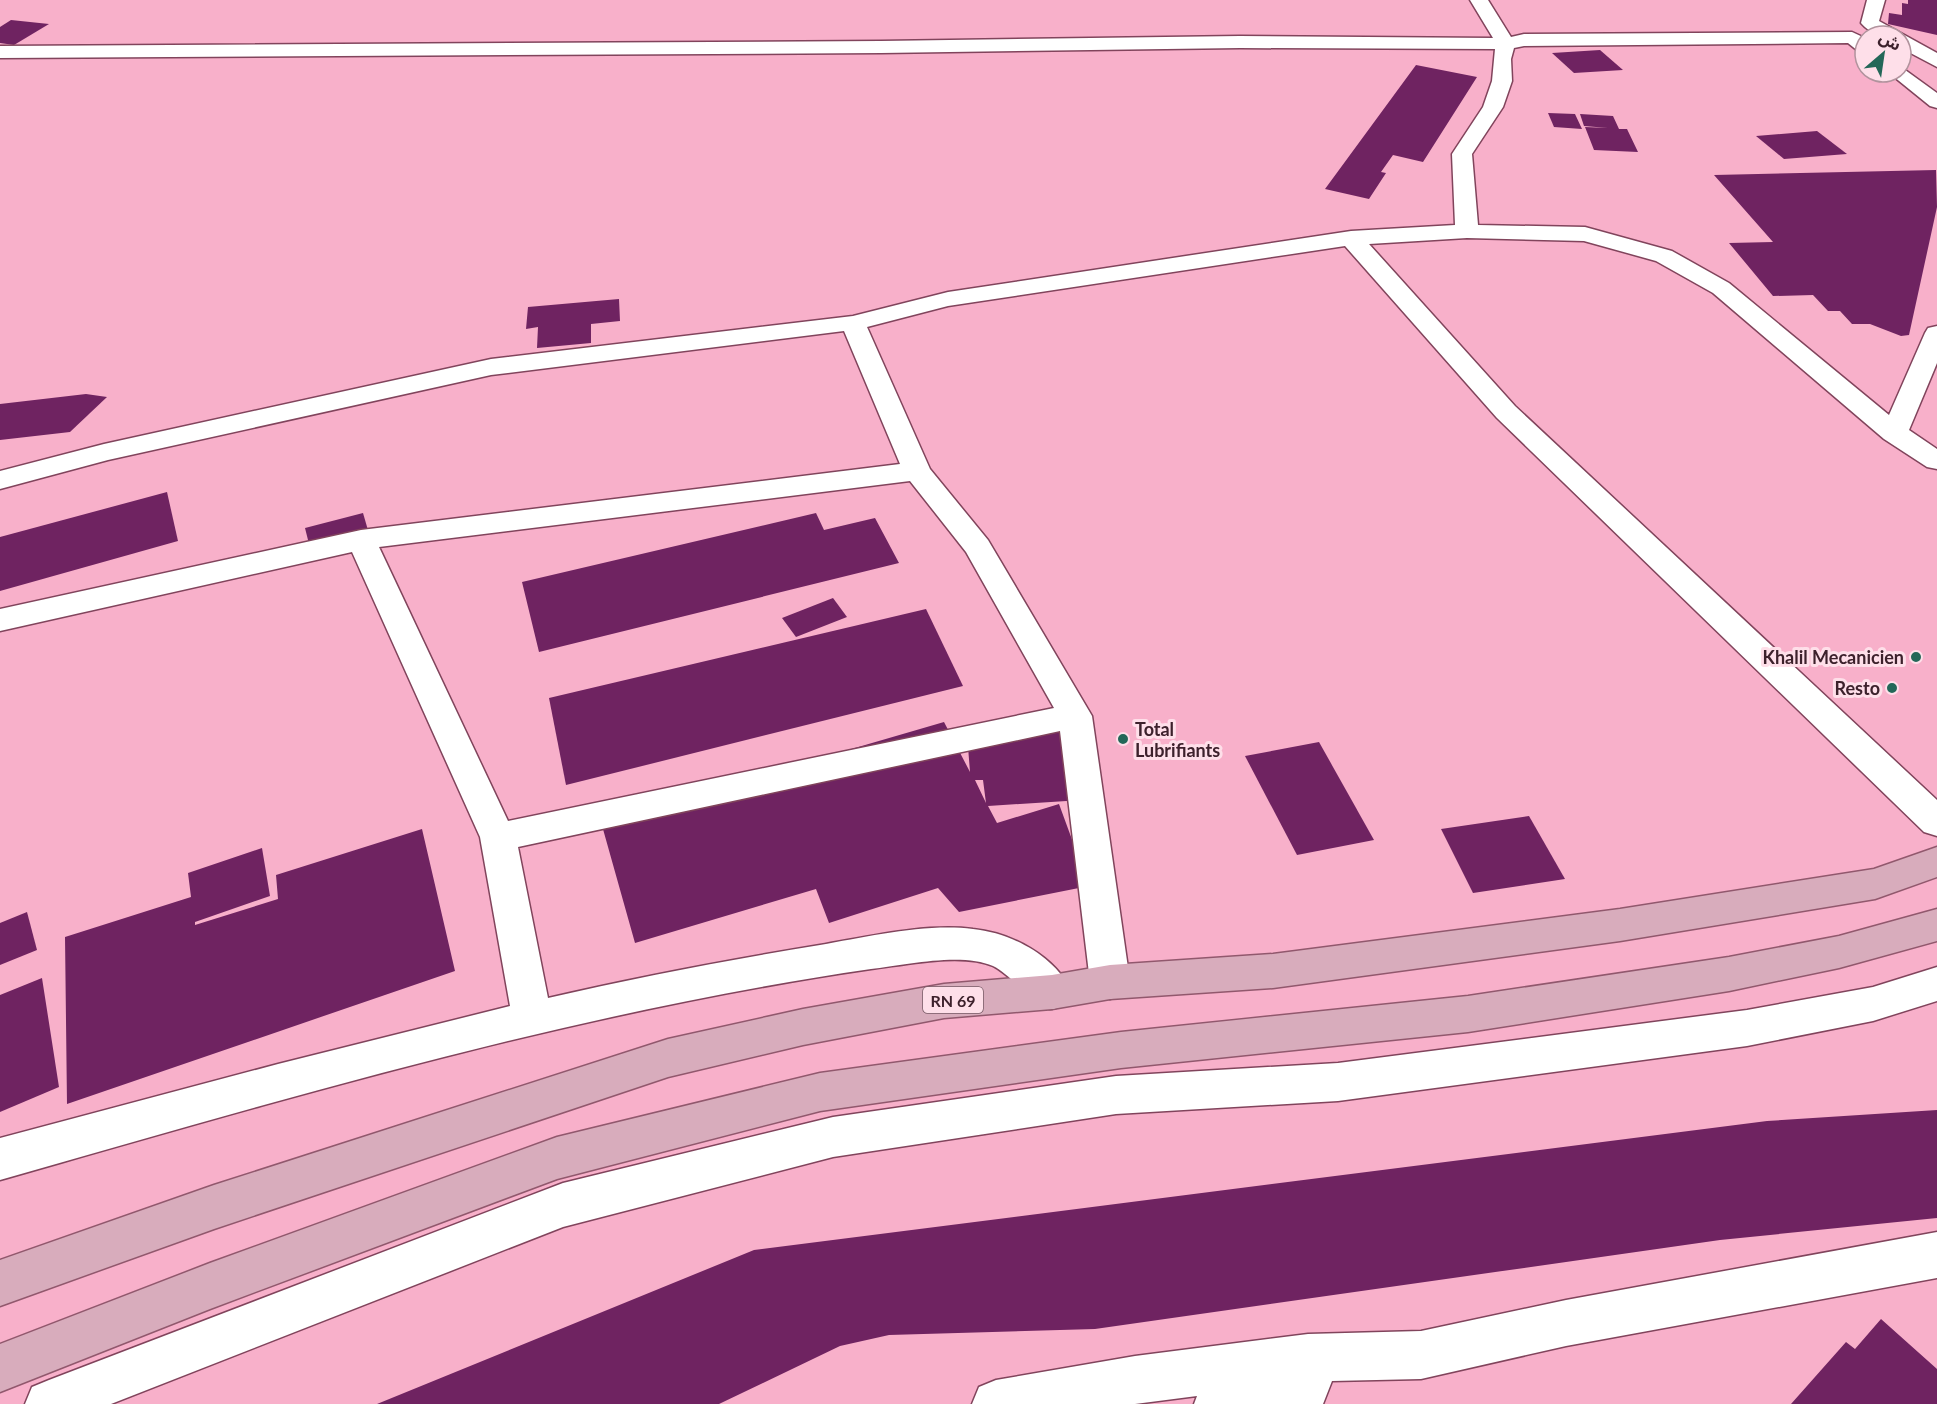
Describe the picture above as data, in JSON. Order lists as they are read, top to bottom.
{
  "streets": {
    "main road": ["RN 69"]
  },
  "places": ["Khalil Mecanicien", "Resto", "Total Lubrifiants"],
  "north": "top right"
}
